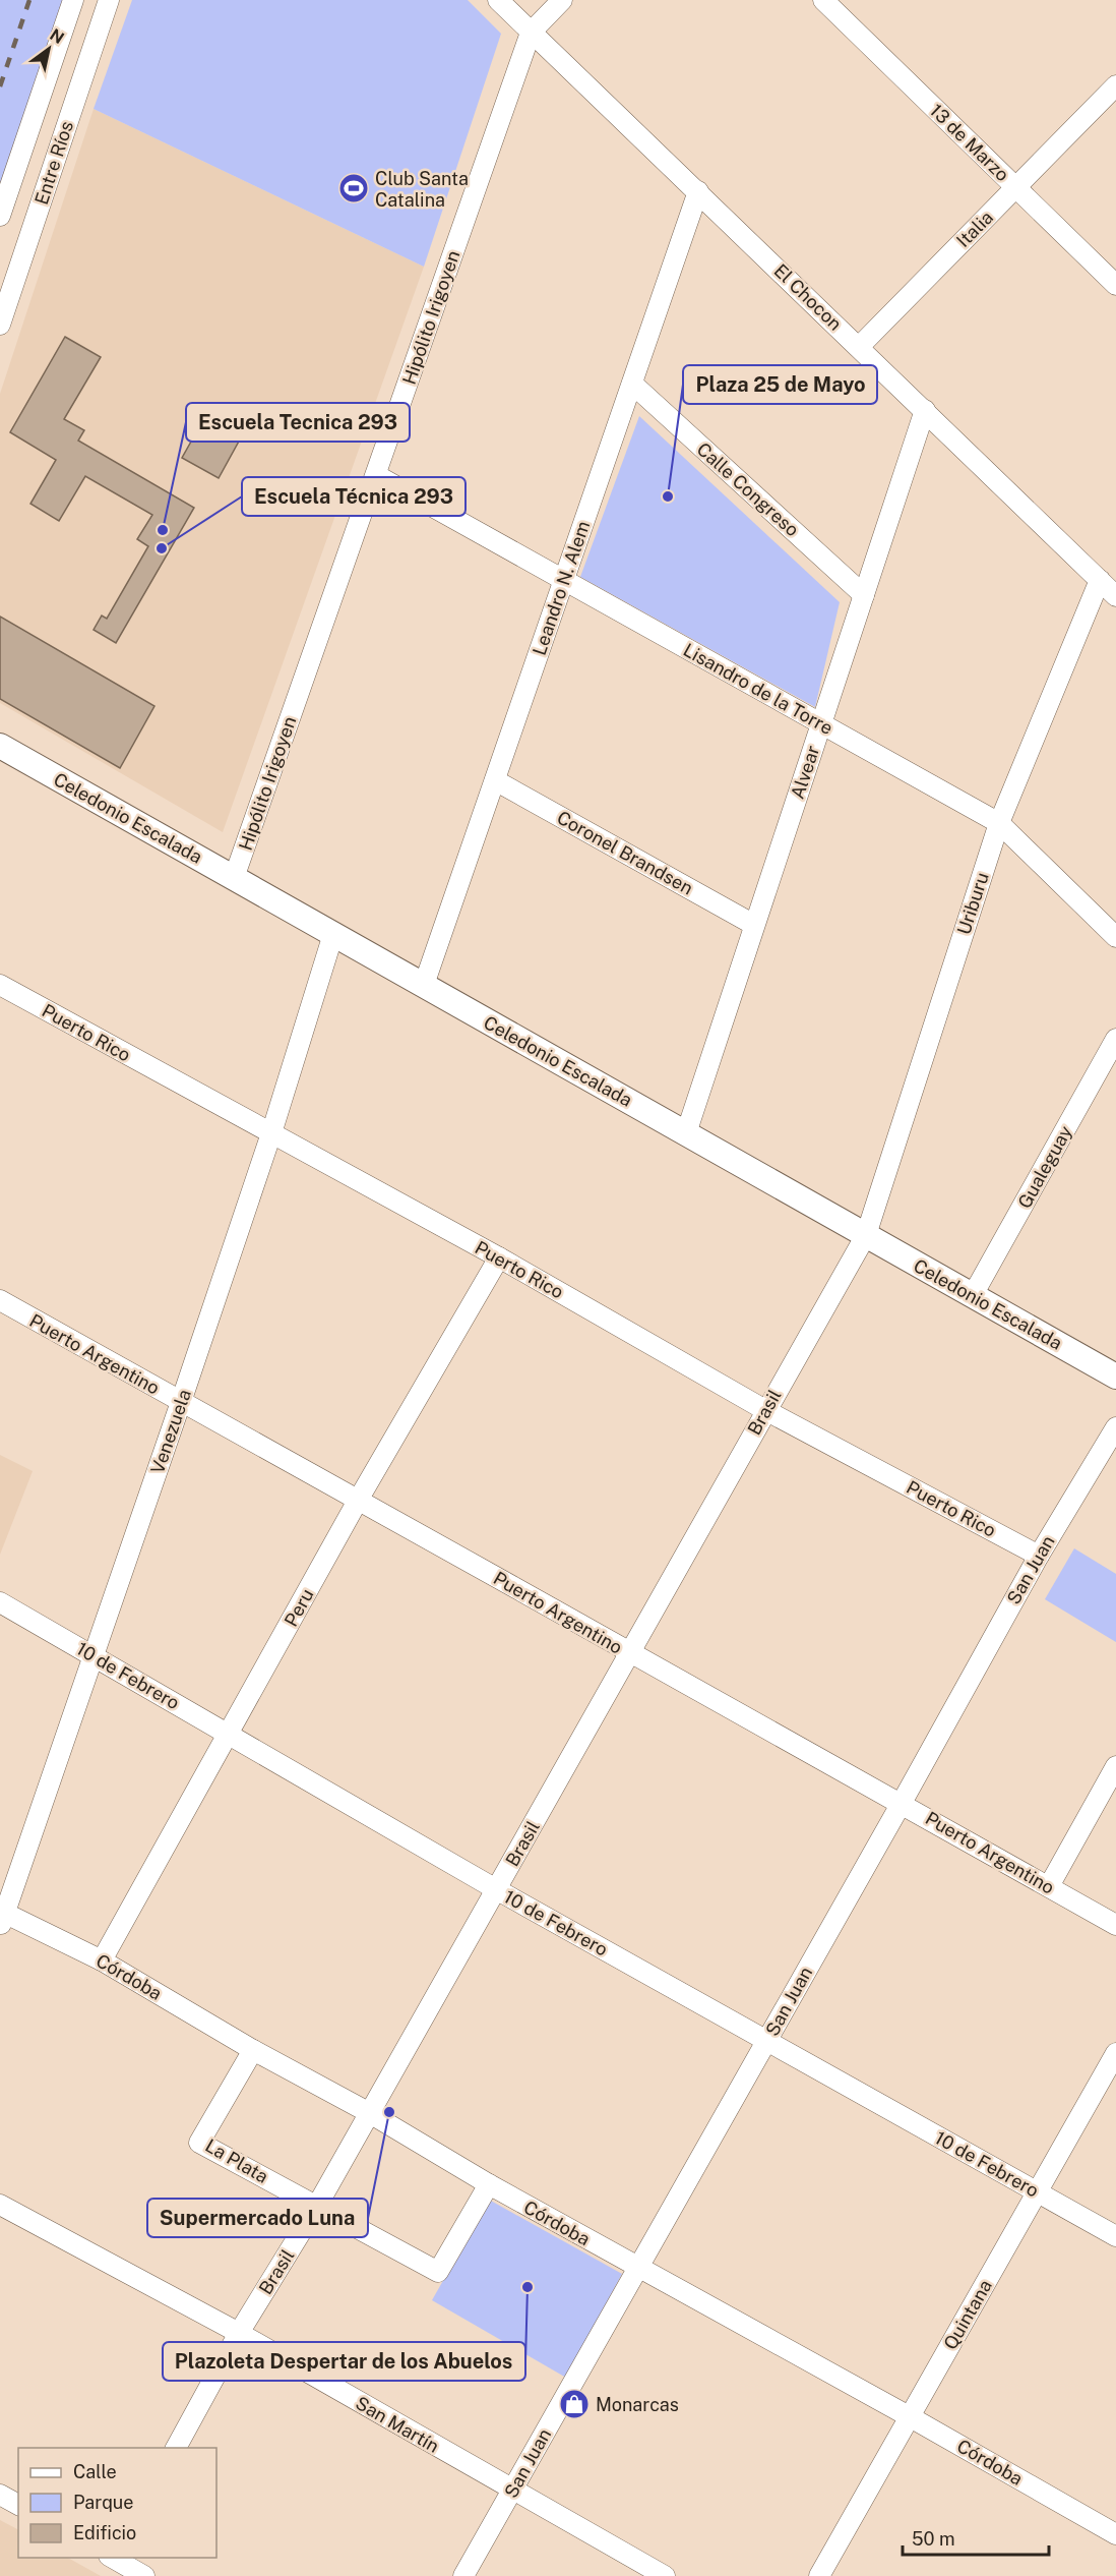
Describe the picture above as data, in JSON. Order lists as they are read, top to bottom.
{
  "streets": {
    "main road": ["Celedonio Escalada"],
    "street": [
      "13 de Marzo",
      "Entre Ríos",
      "Italia",
      "El Chocon",
      "Hipólito Irigoyen",
      "Calle Congreso",
      "Leandro N. Alem",
      "Lisandro de la Torre",
      "Alvear",
      "Coronel Brandsen",
      "Uriburu",
      "Puerto Rico",
      "Gualeguay",
      "Puerto Argentino",
      "Brasil",
      "Venezuela",
      "San Juan",
      "Peru",
      "10 de Febrero",
      "Córdoba",
      "La Plata",
      "Quintana",
      "San Martín"
    ]
  },
  "crossings": [
    ["13 de Marzo", "Italia"],
    ["Italia", "El Chocon"],
    ["El Chocon", "Hipólito Irigoyen"],
    ["El Chocon", "Leandro N. Alem"],
    ["El Chocon", "Alvear"],
    ["El Chocon", "Uriburu"],
    ["Hipólito Irigoyen", "Lisandro de la Torre"],
    ["Hipólito Irigoyen", "Celedonio Escalada"],
    ["Calle Congreso", "Leandro N. Alem"],
    ["Calle Congreso", "Alvear"],
    ["Leandro N. Alem", "Lisandro de la Torre"],
    ["Leandro N. Alem", "Celedonio Escalada"],
    ["Leandro N. Alem", "Coronel Brandsen"],
    ["Lisandro de la Torre", "Alvear"],
    ["Lisandro de la Torre", "Uriburu"],
    ["Alvear", "Celedonio Escalada"],
    ["Alvear", "Coronel Brandsen"],
    ["Celedonio Escalada", "Uriburu"],
    ["Celedonio Escalada", "Gualeguay"],
    ["Celedonio Escalada", "Brasil"],
    ["Celedonio Escalada", "Venezuela"],
    ["Uriburu", "Brasil"],
    ["Puerto Rico", "Brasil"],
    ["Puerto Rico", "Venezuela"],
    ["Puerto Rico", "San Juan"],
    ["Puerto Rico", "Peru"],
    ["Puerto Argentino", "Brasil"],
    ["Puerto Argentino", "Venezuela"],
    ["Puerto Argentino", "San Juan"],
    ["Puerto Argentino", "Peru"],
    ["Brasil", "10 de Febrero"],
    ["Brasil", "Córdoba"],
    ["Brasil", "La Plata"],
    ["Brasil", "San Martín"],
    ["Venezuela", "10 de Febrero"],
    ["Venezuela", "Córdoba"],
    ["San Juan", "10 de Febrero"],
    ["San Juan", "Córdoba"],
    ["San Juan", "San Martín"],
    ["Peru", "10 de Febrero"],
    ["Peru", "Córdoba"],
    ["10 de Febrero", "Quintana"],
    ["Córdoba", "La Plata"],
    ["Córdoba", "Quintana"]
  ],
  "places": {
    "sports": ["Club Santa Catalina"],
    "other": [
      "Plaza 25 de Mayo",
      "Escuela Tecnica 293",
      "Escuela Técnica 293",
      "Supermercado Luna",
      "Plazoleta Despertar de los Abuelos"
    ],
    "shop": ["Monarcas"]
  },
  "legend": ["Calle", "Parque", "Edificio"],
  "scale_bar": "50 m",
  "north": "top right"
}
